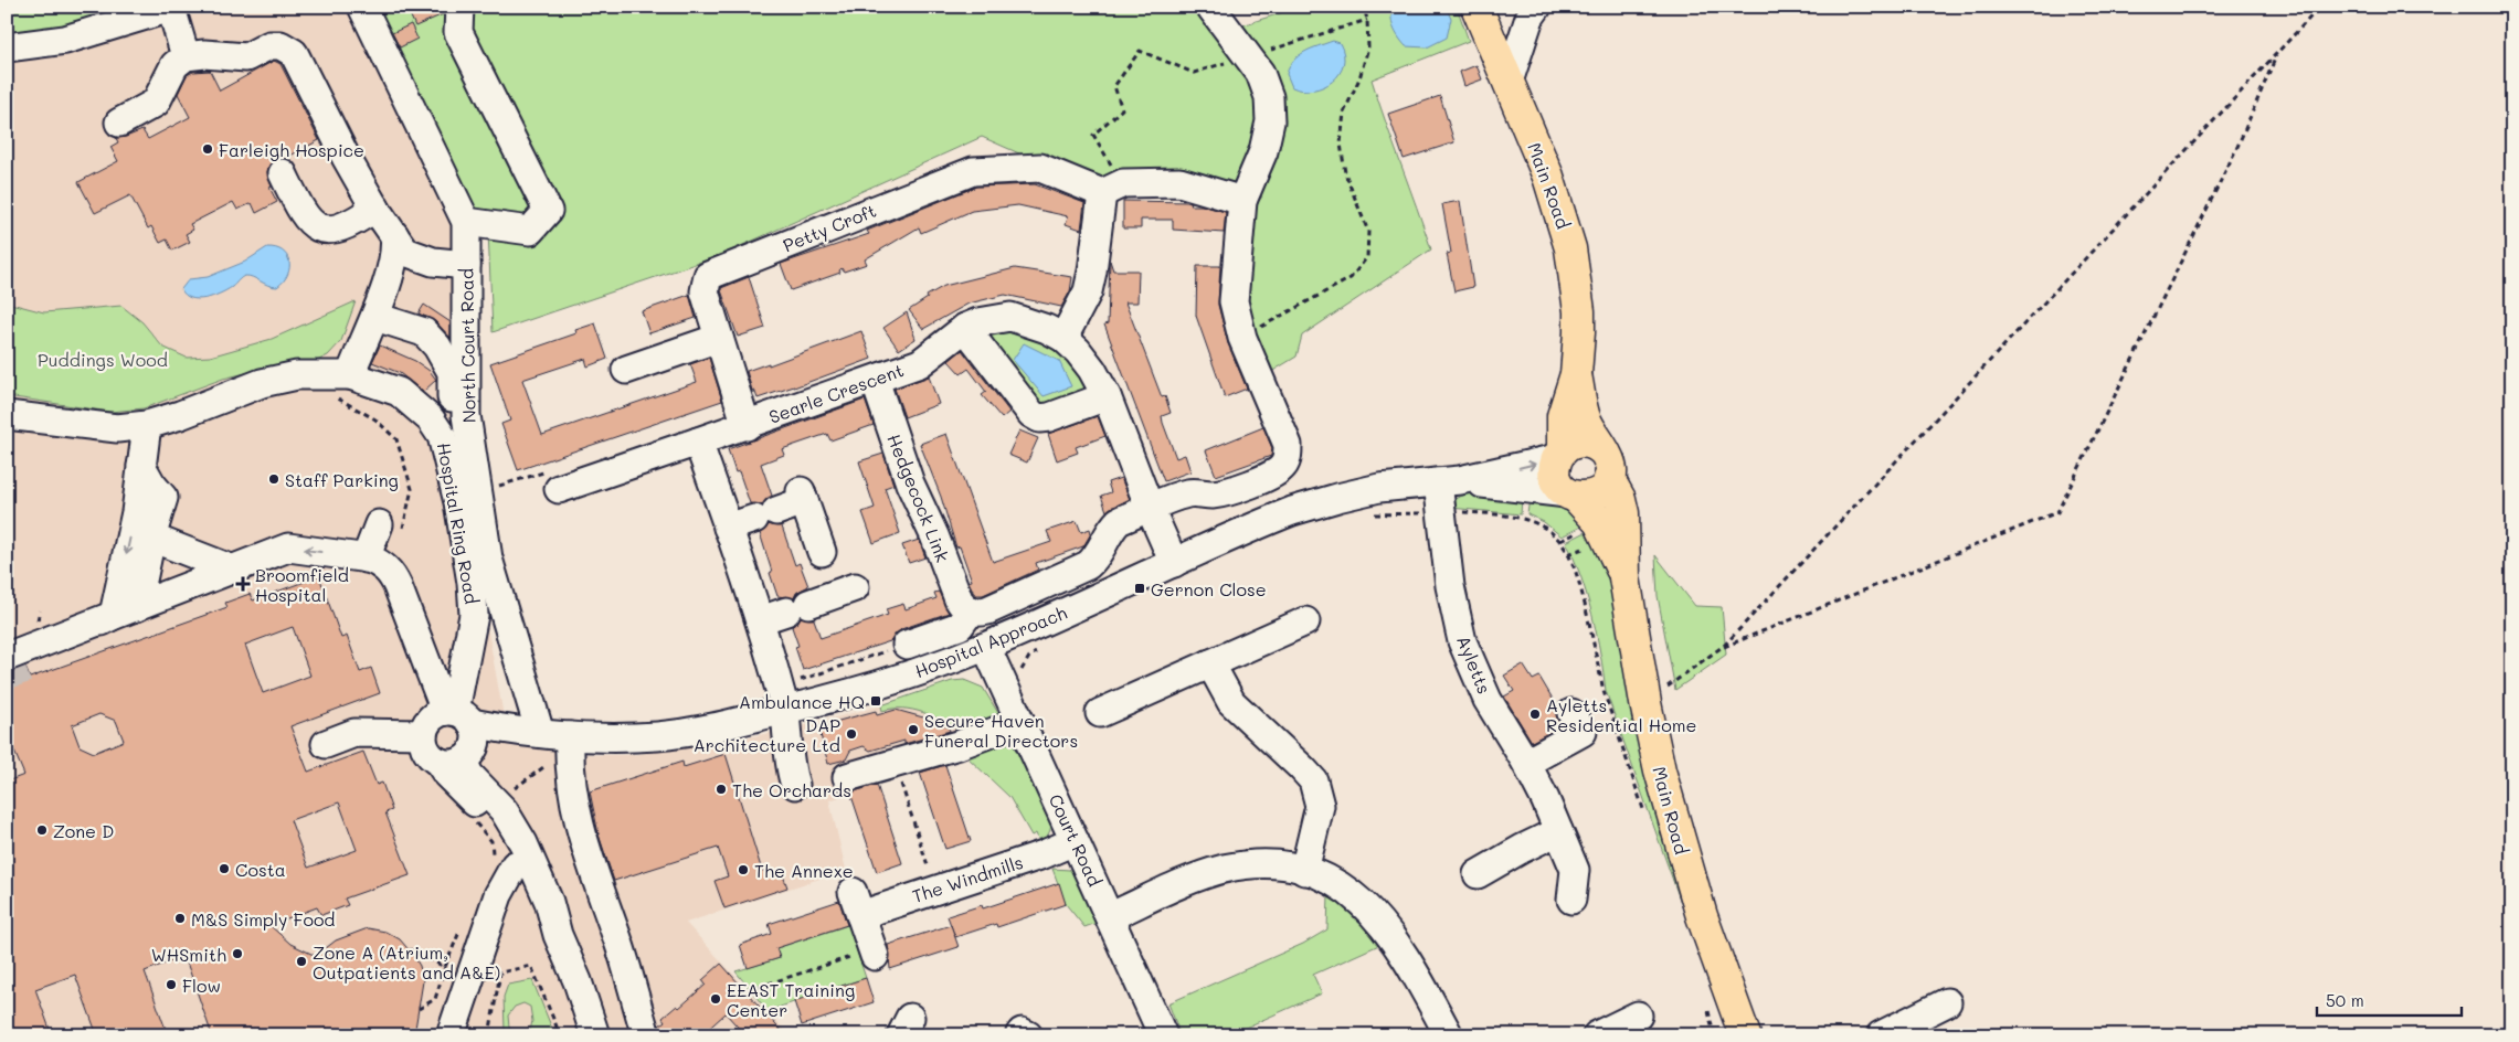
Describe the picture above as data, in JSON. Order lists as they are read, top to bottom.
{
  "streets": {
    "main road": ["Main Road"],
    "street": [
      "Petty Croft",
      "North Court Road",
      "Searle Crescent",
      "Hedgecock Link",
      "Hospital Ring Road",
      "Hospital Approach",
      "Ayletts",
      "Court Road",
      "The Windmills"
    ]
  },
  "crossings": [
    ["Main Road", "Hospital Approach"],
    ["Petty Croft", "Searle Crescent"],
    ["North Court Road", "Hospital Approach"],
    ["Searle Crescent", "Hedgecock Link"],
    ["Searle Crescent", "Hospital Approach"],
    ["Hospital Ring Road", "Hospital Approach"],
    ["Hospital Approach", "Ayletts"],
    ["Hospital Approach", "Court Road"],
    ["Court Road", "The Windmills"]
  ],
  "parks": ["Puddings Wood"],
  "places": {
    "other": [
      "Farleigh Hospice",
      "Staff Parking",
      "Ayletts Residential Home",
      "Secure Haven Funeral Directors",
      "DAP Architecture Ltd",
      "The Orchards",
      "Zone D",
      "Costa",
      "The Annexe",
      "M&S Simply Food",
      "WHSmith",
      "Zone A (Atrium, Outpatients and A&E)",
      "Flow",
      "EEAST Training Center"
    ],
    "health": ["Broomfield Hospital"],
    "transit": ["Gernon Close", "Ambulance HQ"]
  },
  "scale_bar": "50 m"
}
